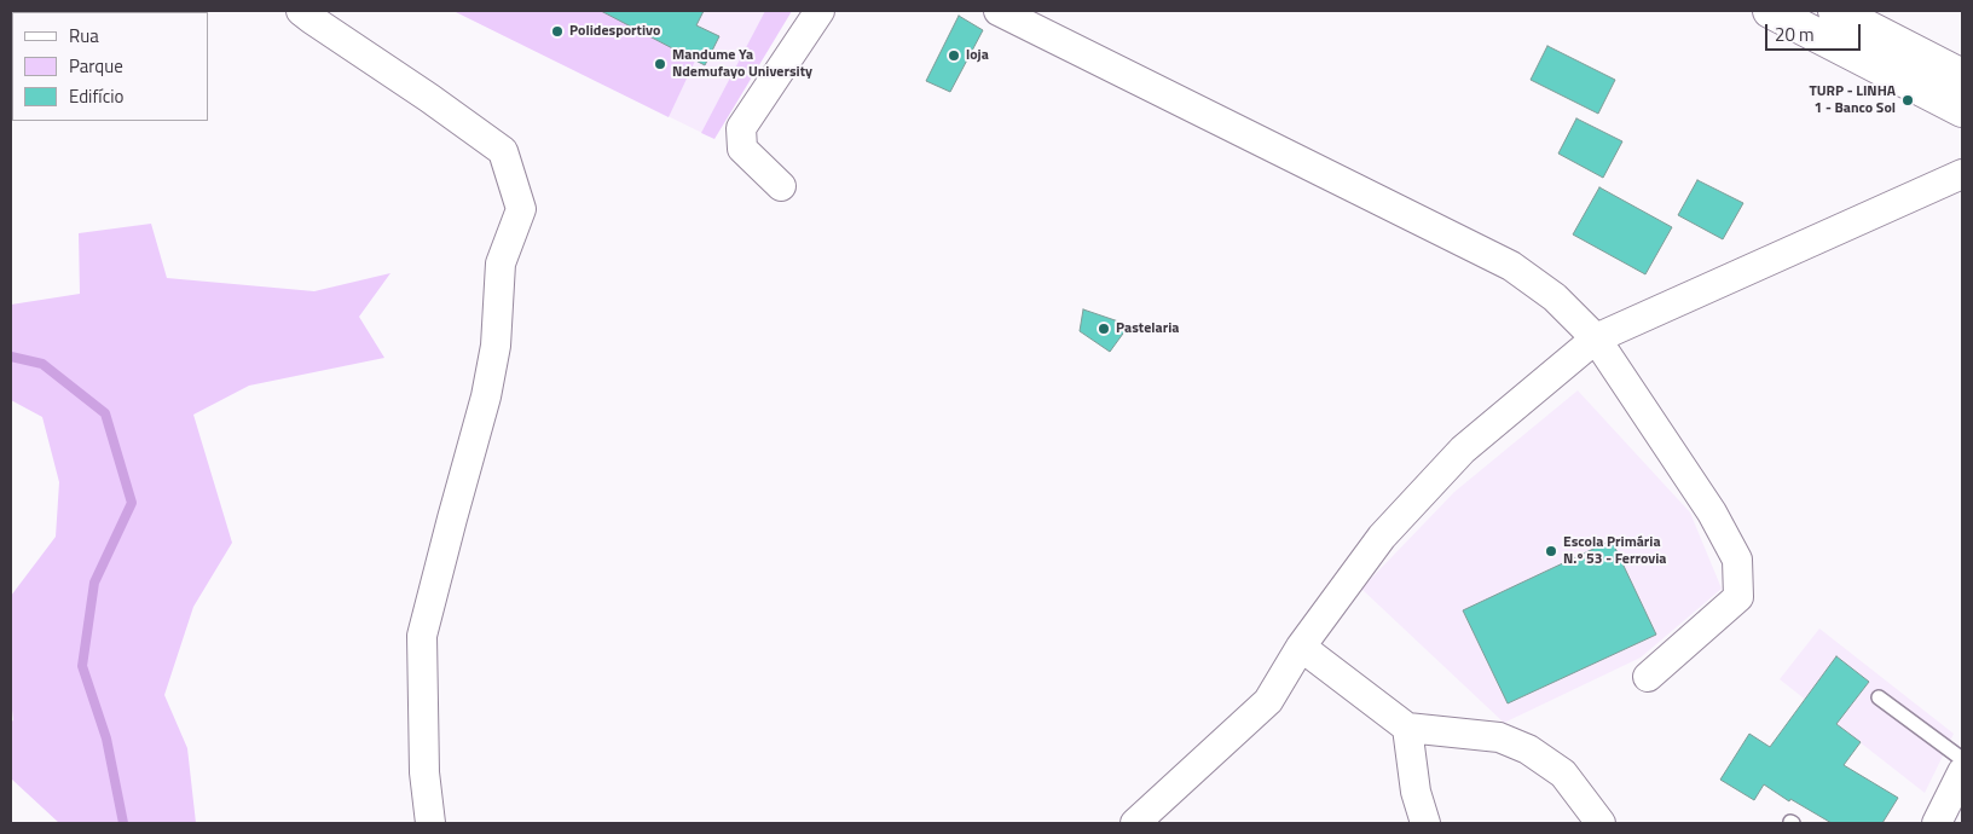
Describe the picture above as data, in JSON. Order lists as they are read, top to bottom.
{
  "places": [
    "Polidesportivo",
    "loja",
    "Mandume Ya Ndemufayo University",
    "TURP - LINHA 1 - Banco Sol",
    "Pastelaria",
    "Escola Primária N.º 53 - Ferrovia"
  ],
  "legend": ["Rua", "Parque", "Edifício"],
  "scale_bar": "20 m"
}
